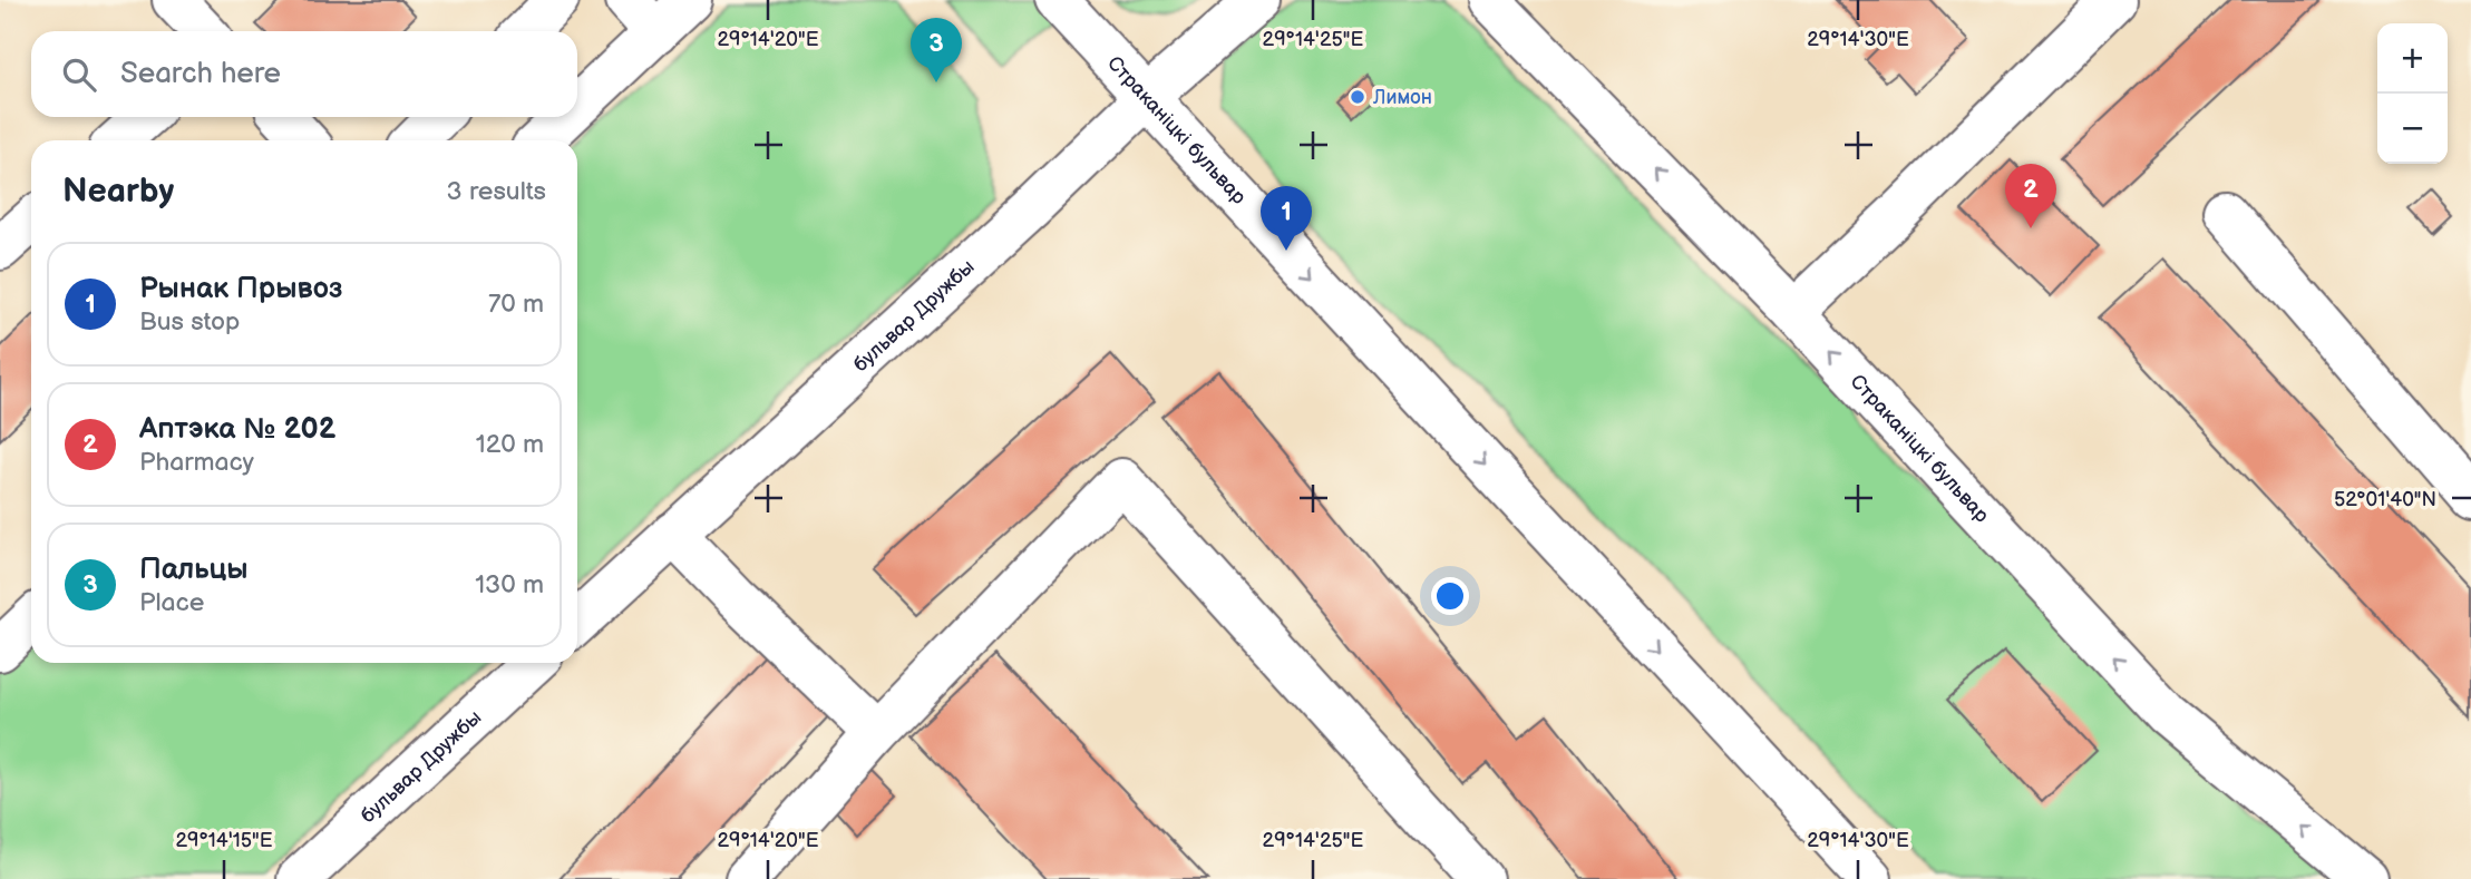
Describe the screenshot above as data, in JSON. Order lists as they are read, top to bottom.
{
  "streets": {
    "street": ["Страканіцкі бульвар", "бульвар Дружбы"]
  },
  "crossings": [
    ["Страканіцкі бульвар", "бульвар Дружбы"]
  ],
  "places": ["Лимон"],
  "page": {
    "pins": ["3", "2", "1"],
    "map_buttons": ["+", "−"],
    "search": "Search here",
    "heading": ["Nearby", "3 results"],
    "list": [
      {
        "mark": "1",
        "name": "Рынак Прывоз",
        "note": "Bus stop",
        "value": "70 m"
      },
      {
        "mark": "2",
        "name": "Аптэка № 202",
        "note": "Pharmacy",
        "value": "120 m"
      },
      {
        "mark": "3",
        "name": "Пальцы",
        "note": "Place",
        "value": "130 m"
      }
    ]
  },
  "coordinates": [
    "29°14'20\"E",
    "29°14'25\"E",
    "29°14'30\"E",
    "52°01'40\"N",
    "29°14'15\"E"
  ]
}
